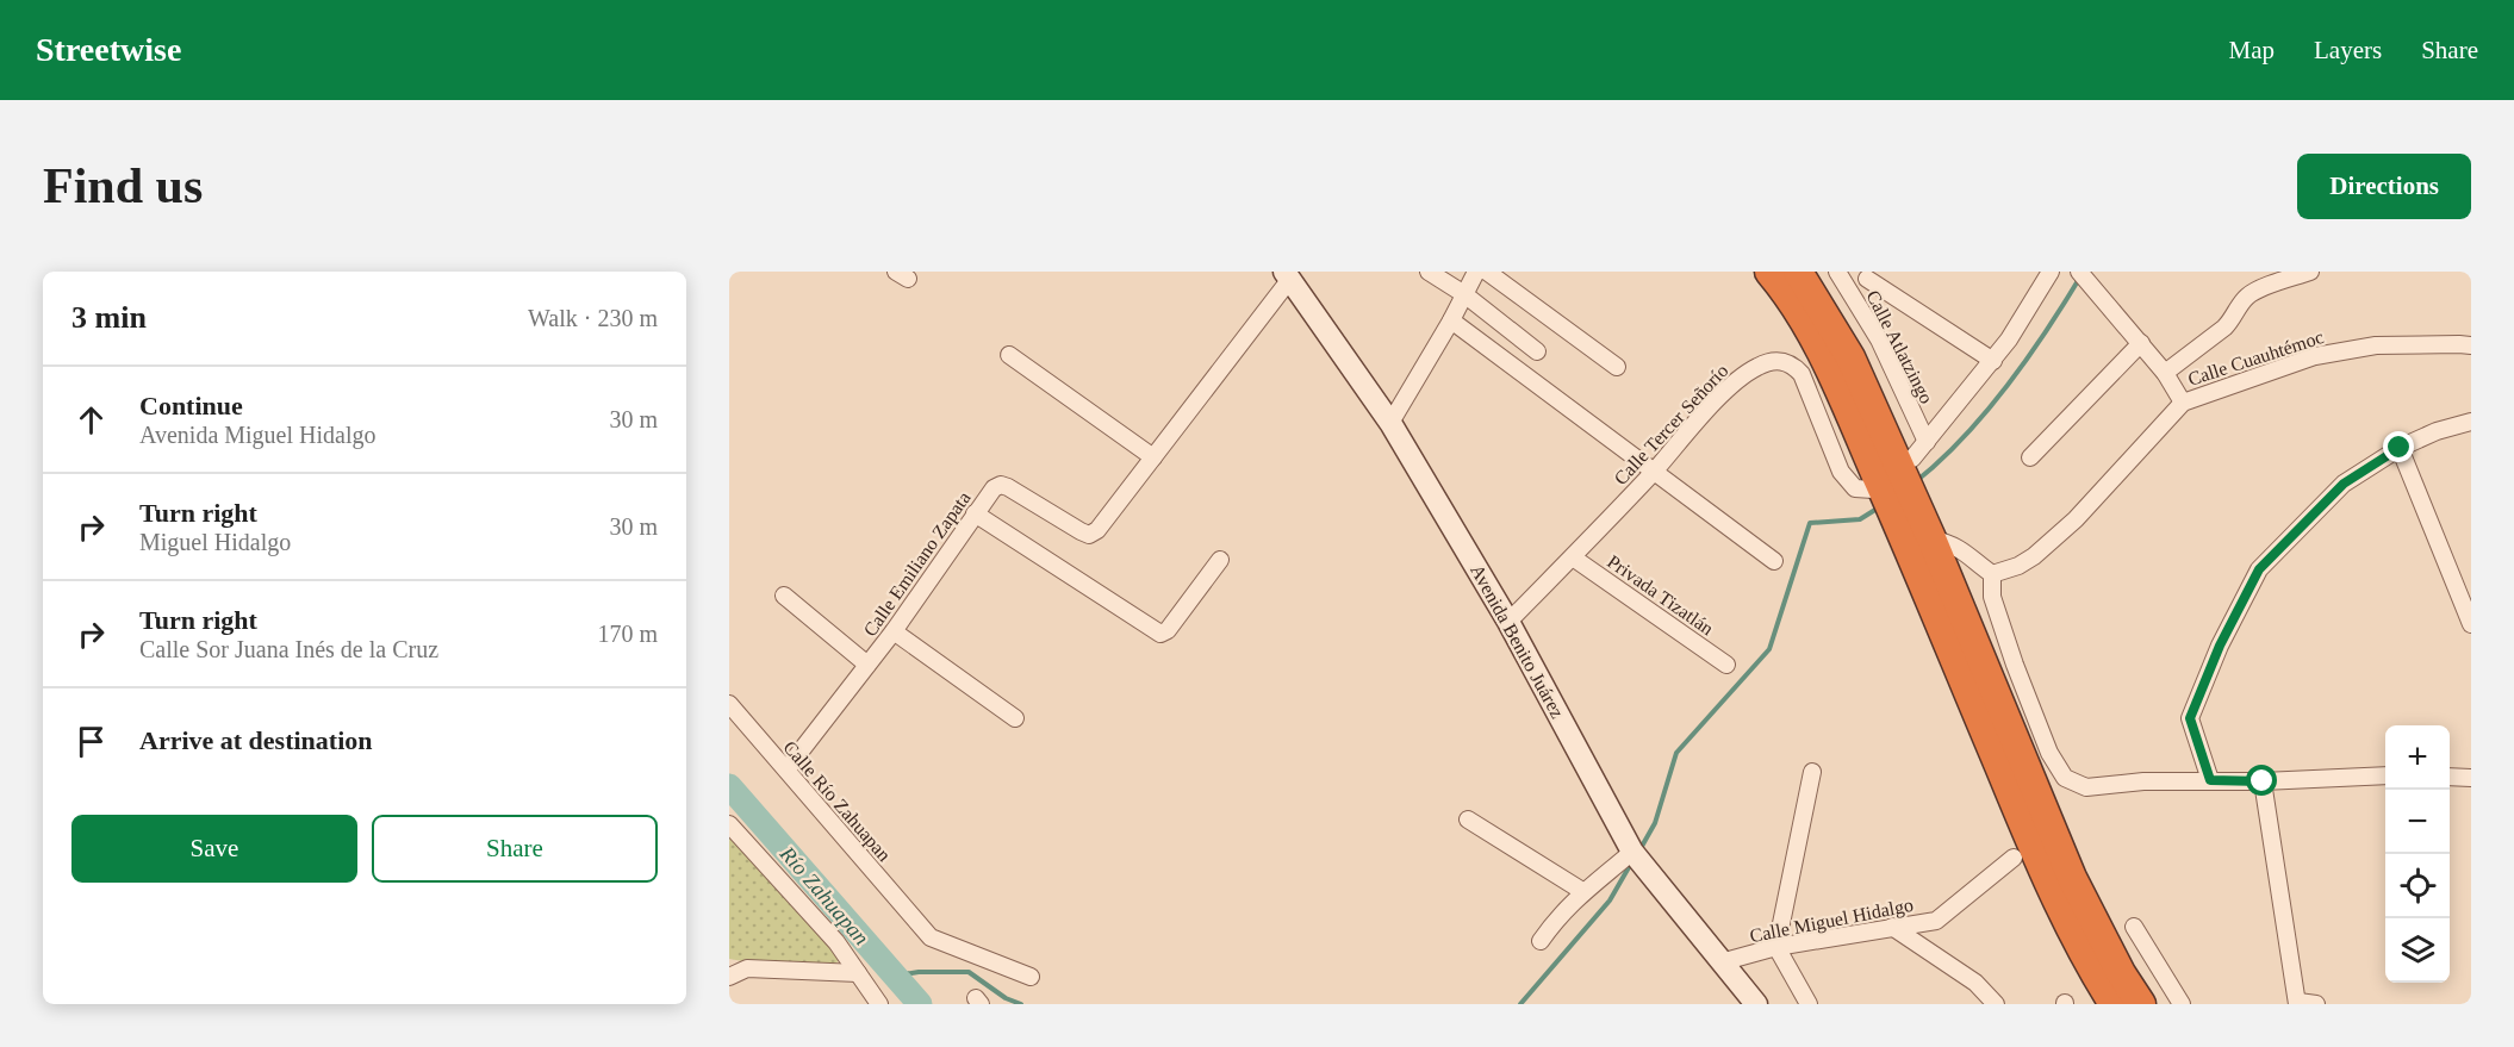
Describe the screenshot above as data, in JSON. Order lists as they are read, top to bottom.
{
  "streets": {
    "main road": ["Avenida Benito Juárez"],
    "street": [
      "Calle Atlatzingo",
      "Calle Cuauhtémoc",
      "Calle Tercer Señorío",
      "Calle Emiliano Zapata",
      "Privada Tizatlán",
      "Calle Río Zahuapan",
      "Calle Miguel Hidalgo"
    ]
  },
  "crossings": [
    ["Calle Tercer Señorío", "Privada Tizatlán"],
    ["Calle Tercer Señorío", "Avenida Benito Juárez"],
    ["Calle Emiliano Zapata", "Avenida Benito Juárez"],
    ["Calle Emiliano Zapata", "Calle Río Zahuapan"],
    ["Avenida Benito Juárez", "Calle Miguel Hidalgo"]
  ],
  "water": ["Río Zahuapan"],
  "page": {
    "header": "Streetwise",
    "nav": ["Map", "Layers", "Share"],
    "buttons": [
      "Directions",
      ["Save", "Share"]
    ],
    "title": "Find us",
    "heading": ["3 min", "Walk · 230 m"],
    "list": [
      ["Continue", "Avenida Miguel Hidalgo", "30 m"],
      ["Turn right", "Miguel Hidalgo", "30 m"],
      ["Turn right", "Calle Sor Juana Inés de la Cruz", "170 m"],
      "Arrive at destination"
    ],
    "map_buttons": ["+", "−"]
  }
}
